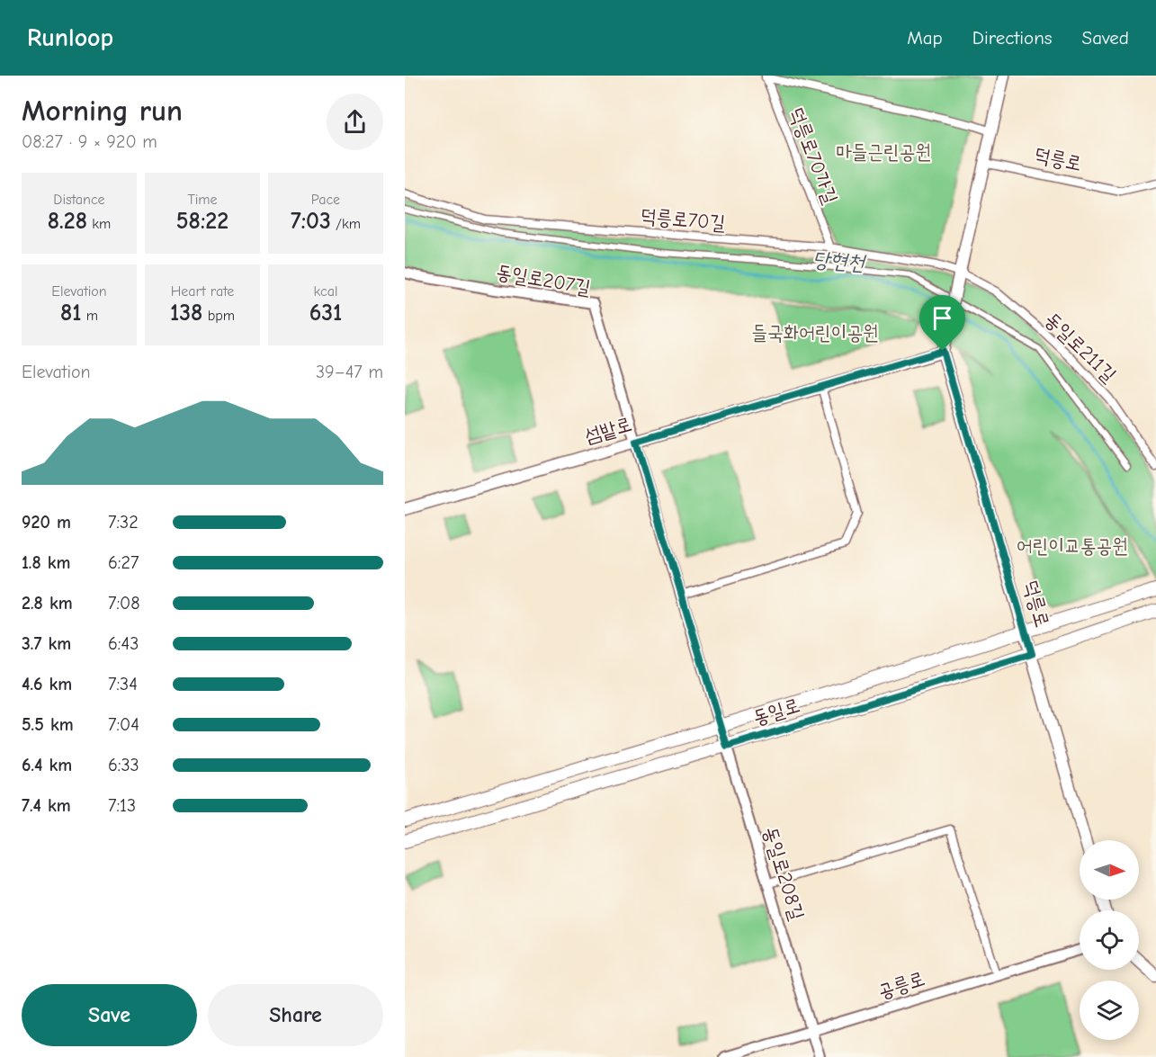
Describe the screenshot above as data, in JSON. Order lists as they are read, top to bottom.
{
  "streets": {
    "main road": ["덕릉로", "섬밭로", "동일로"],
    "street": [
      "덕릉로70가길",
      "덕릉로70길",
      "동일로207길",
      "동일로211길",
      "동일로208길",
      "공릉로"
    ]
  },
  "crossings": [
    ["덕릉로70가길", "덕릉로70길"],
    ["덕릉로", "덕릉로70길"],
    ["덕릉로", "동일로211길"],
    ["덕릉로", "섬밭로"],
    ["덕릉로", "동일로"],
    ["덕릉로70길", "동일로211길"],
    ["동일로207길", "섬밭로"],
    ["동일로207길", "동일로"],
    ["동일로207길", "동일로208길"],
    ["동일로", "동일로208길"],
    ["동일로208길", "공릉로"]
  ],
  "water": ["당현천"],
  "parks": ["마들근린공원", "들국화어린이공원", "어린이교통공원"],
  "north": "right",
  "page": {
    "header": "Runloop",
    "nav": ["Map", "Directions", "Saved"],
    "heading": ["Morning run", "08:27 · 9 × 920 m"],
    "stats": [
      ["Distance", "8.28 km"],
      ["Time", "58:22"],
      ["Pace", "7:03 /km"],
      ["Elevation", "81 m"],
      ["Heart rate", "138 bpm"],
      ["kcal", "631"]
    ],
    "chart": ["Elevation", "39–47 m"],
    "list": [
      {
        "name": "920 m",
        "note": "7:32"
      },
      {
        "name": "1.8 km",
        "note": "6:27"
      },
      {
        "name": "2.8 km",
        "note": "7:08"
      },
      {
        "name": "3.7 km",
        "note": "6:43"
      },
      {
        "name": "4.6 km",
        "note": "7:34"
      },
      {
        "name": "5.5 km",
        "note": "7:04"
      },
      {
        "name": "6.4 km",
        "note": "6:33"
      },
      {
        "name": "7.4 km",
        "note": "7:13"
      }
    ],
    "buttons": ["Save", "Share"]
  }
}
